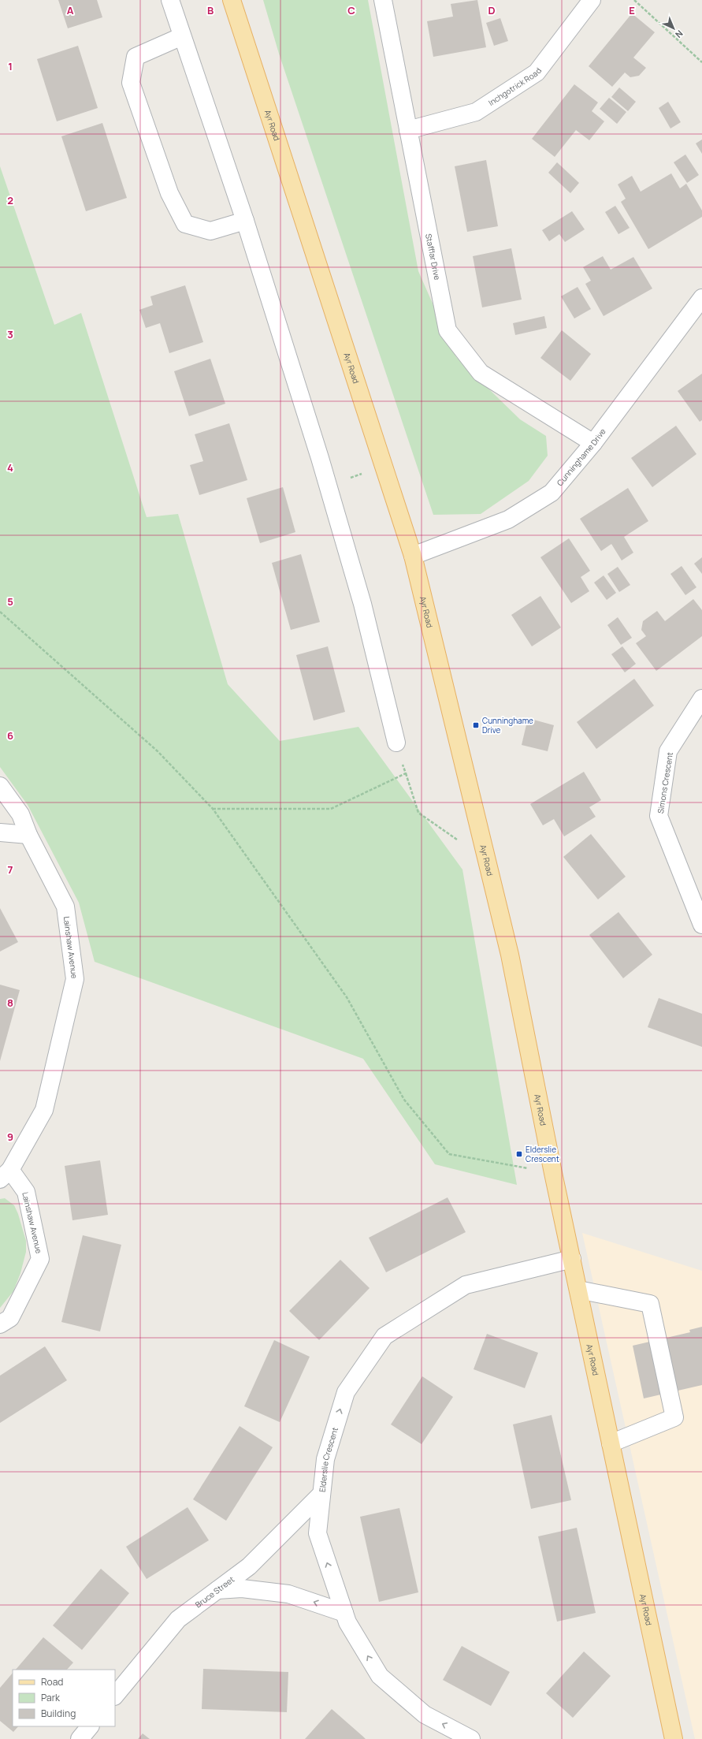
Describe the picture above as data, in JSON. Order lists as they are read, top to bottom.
{
  "streets": {
    "main road": ["Ayr Road"],
    "street": [
      "Inchgotrick Road",
      "Stafflar Drive",
      "Cunninghame Drive",
      "Simons Crescent",
      "Lainshaw Avenue",
      "Elderslie Crescent",
      "Bruce Street"
    ]
  },
  "crossings": [
    ["Inchgotrick Road", "Stafflar Drive"],
    ["Ayr Road", "Cunninghame Drive"],
    ["Ayr Road", "Elderslie Crescent"],
    ["Stafflar Drive", "Cunninghame Drive"],
    ["Elderslie Crescent", "Bruce Street"]
  ],
  "places": {
    "transit": ["Cunninghame Drive", "Elderslie Crescent"]
  },
  "legend": ["Road", "Park", "Building"],
  "north": "bottom right",
  "grid": {
    "columns": [
      "A",
      "B",
      "C",
      "D",
      "E"
    ],
    "rows": [
      "1",
      "2",
      "3",
      "4",
      "5",
      "6",
      "7",
      "8",
      "9"
    ]
  }
}
